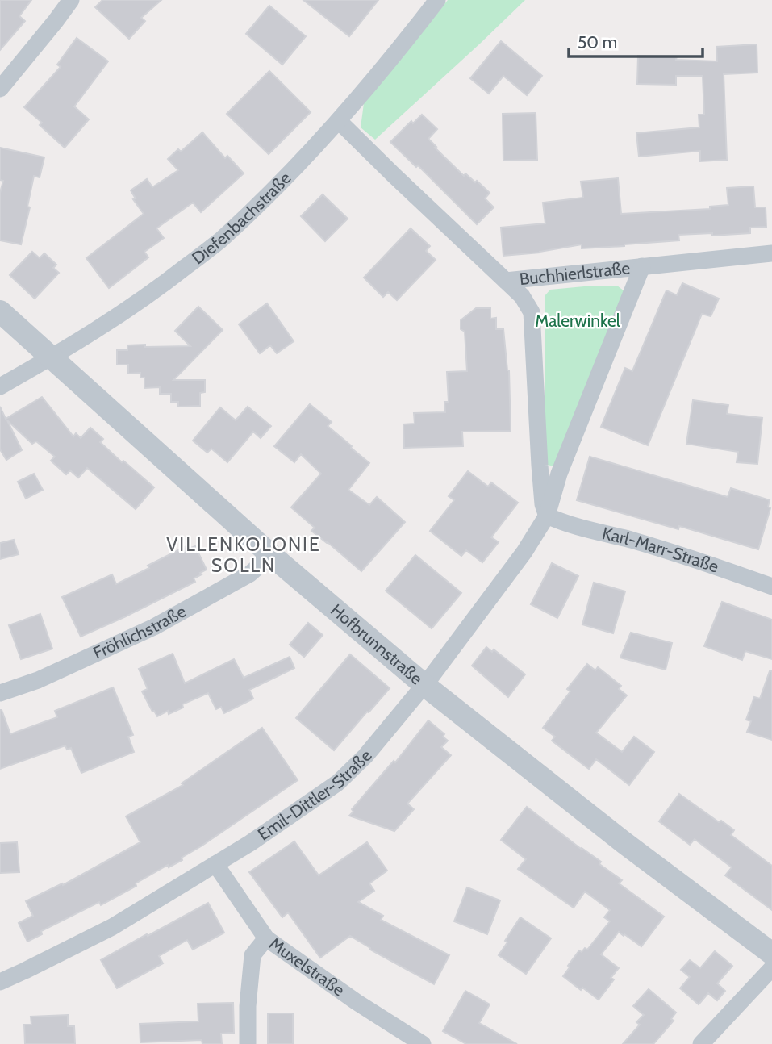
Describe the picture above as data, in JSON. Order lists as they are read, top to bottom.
{
  "streets": {
    "street": [
      "Diefenbachstraße",
      "Buchhierlstraße",
      "Karl-Marr-Straße",
      "Fröhlichstraße",
      "Hofbrunnstraße",
      "Emil-Dittler-Straße",
      "Muxelstraße"
    ]
  },
  "crossings": [
    ["Diefenbachstraße", "Buchhierlstraße"],
    ["Diefenbachstraße", "Hofbrunnstraße"],
    ["Karl-Marr-Straße", "Emil-Dittler-Straße"],
    ["Fröhlichstraße", "Hofbrunnstraße"],
    ["Hofbrunnstraße", "Emil-Dittler-Straße"],
    ["Emil-Dittler-Straße", "Muxelstraße"]
  ],
  "districts": ["VILLENKOLONIE SOLLN"],
  "parks": ["Malerwinkel"],
  "scale_bar": "50 m"
}
